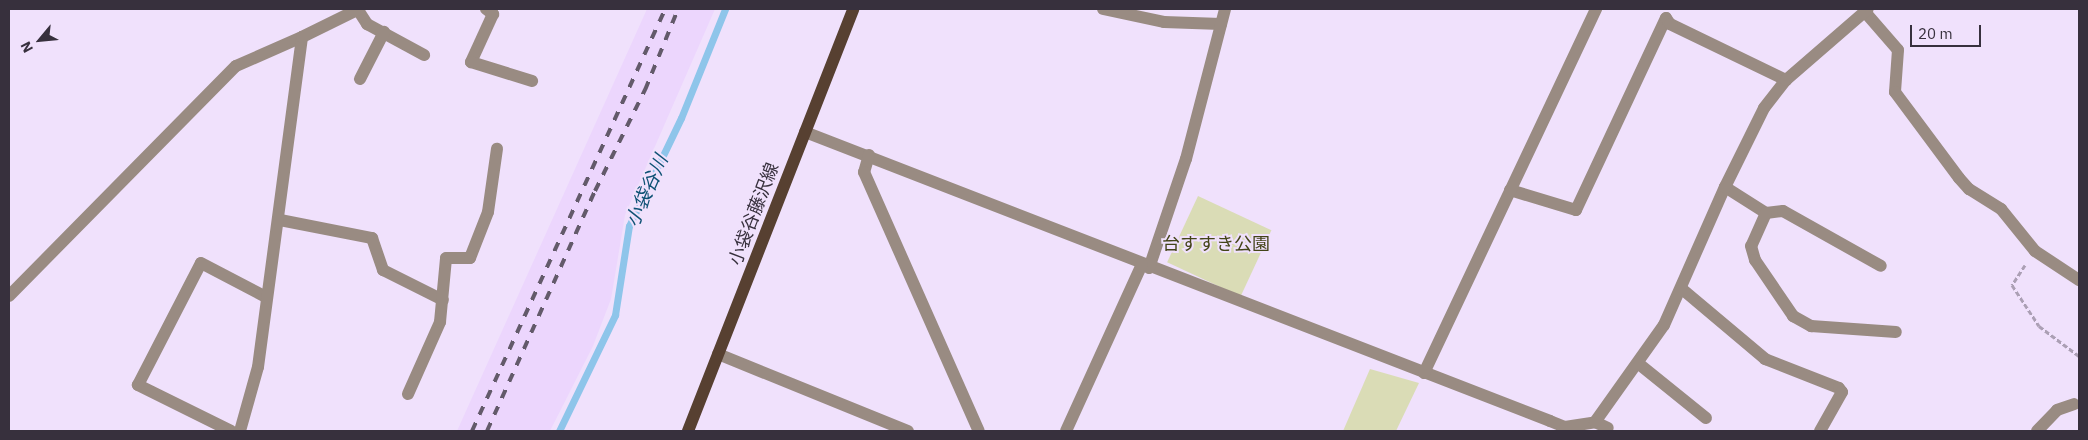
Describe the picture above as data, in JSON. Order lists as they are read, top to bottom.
{
  "streets": {
    "main road": ["小袋谷藤沢線"]
  },
  "water": ["小袋谷川"],
  "parks": ["台すすき公園"],
  "scale_bar": "20 m",
  "north": "bottom left"
}
